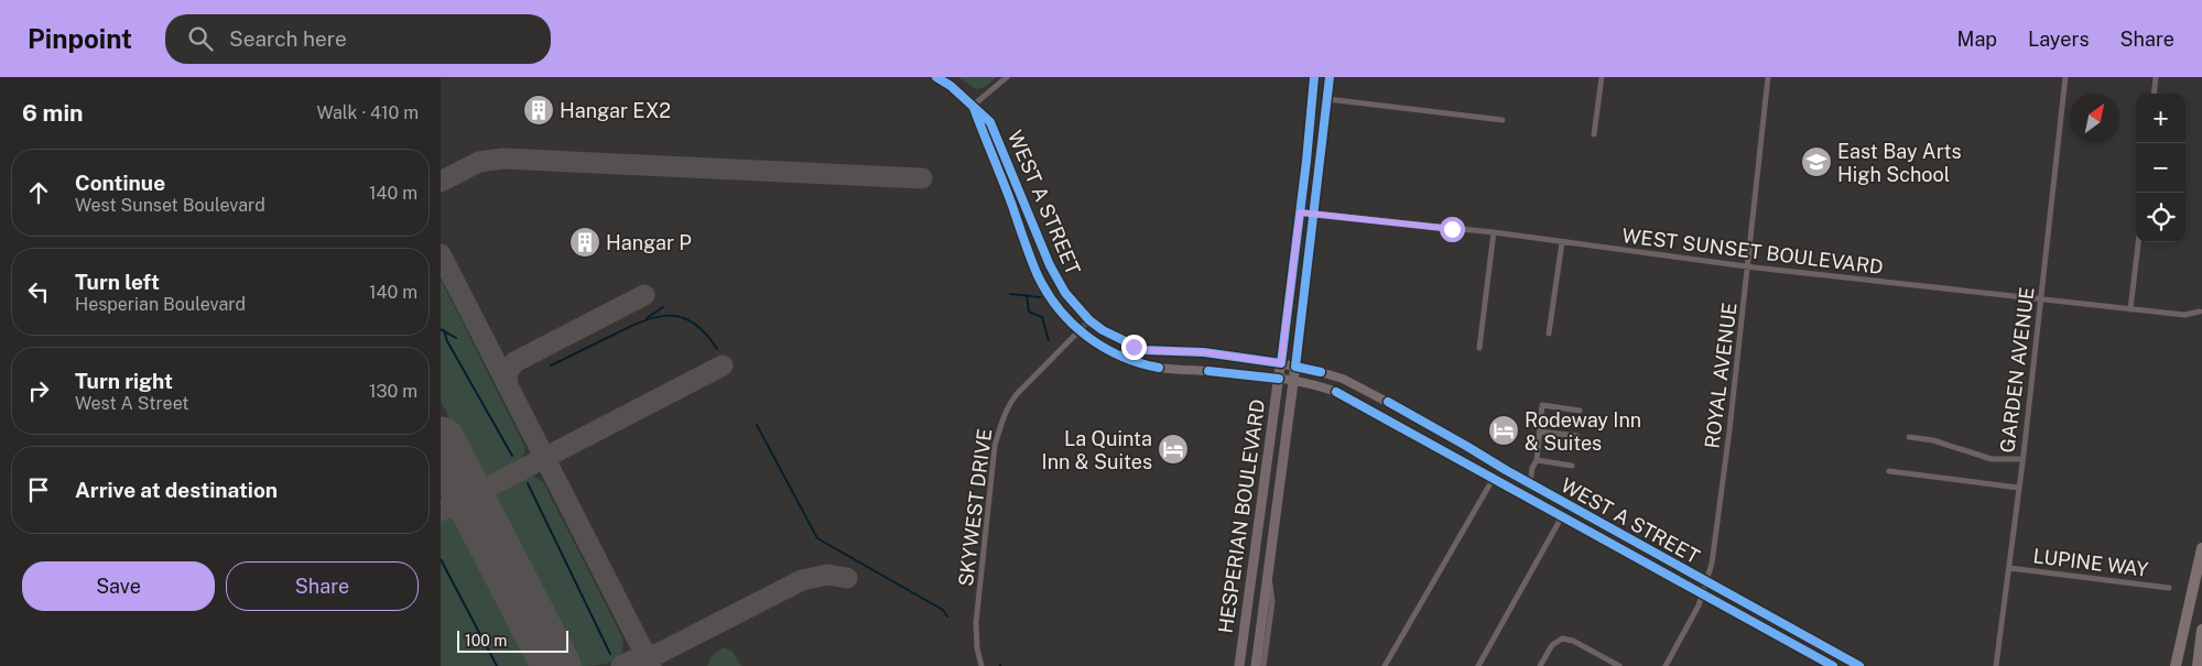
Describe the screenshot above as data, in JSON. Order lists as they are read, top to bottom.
{
  "streets": {
    "main road": ["WEST A STREET", "HESPERIAN BOULEVARD"],
    "street": [
      "WEST SUNSET BOULEVARD",
      "GARDEN AVENUE",
      "ROYAL AVENUE",
      "SKYWEST DRIVE",
      "LUPINE WAY"
    ]
  },
  "crossings": [
    ["WEST A STREET", "ROYAL AVENUE"],
    ["WEST A STREET", "SKYWEST DRIVE"],
    ["WEST A STREET", "HESPERIAN BOULEVARD"],
    ["WEST SUNSET BOULEVARD", "GARDEN AVENUE"],
    ["WEST SUNSET BOULEVARD", "ROYAL AVENUE"],
    ["WEST SUNSET BOULEVARD", "HESPERIAN BOULEVARD"],
    ["GARDEN AVENUE", "LUPINE WAY"]
  ],
  "places": {
    "building": ["Hangar EX2", "Hangar P"],
    "school or university": ["East Bay Arts High School"],
    "hotel": ["Rodeway Inn & Suites", "La Quinta Inn & Suites"]
  },
  "scale_bar": "100 m",
  "north": "top right",
  "page": {
    "header": "Pinpoint",
    "search": "Search here",
    "nav": ["Map", "Layers", "Share"],
    "heading": ["6 min", "Walk · 410 m"],
    "map_buttons": ["+", "−"],
    "list": [
      ["Continue", "West Sunset Boulevard", "140 m"],
      ["Turn left", "Hesperian Boulevard", "140 m"],
      ["Turn right", "West A Street", "130 m"],
      "Arrive at destination"
    ],
    "buttons": ["Save", "Share"],
    "scale": "100 m"
  }
}
